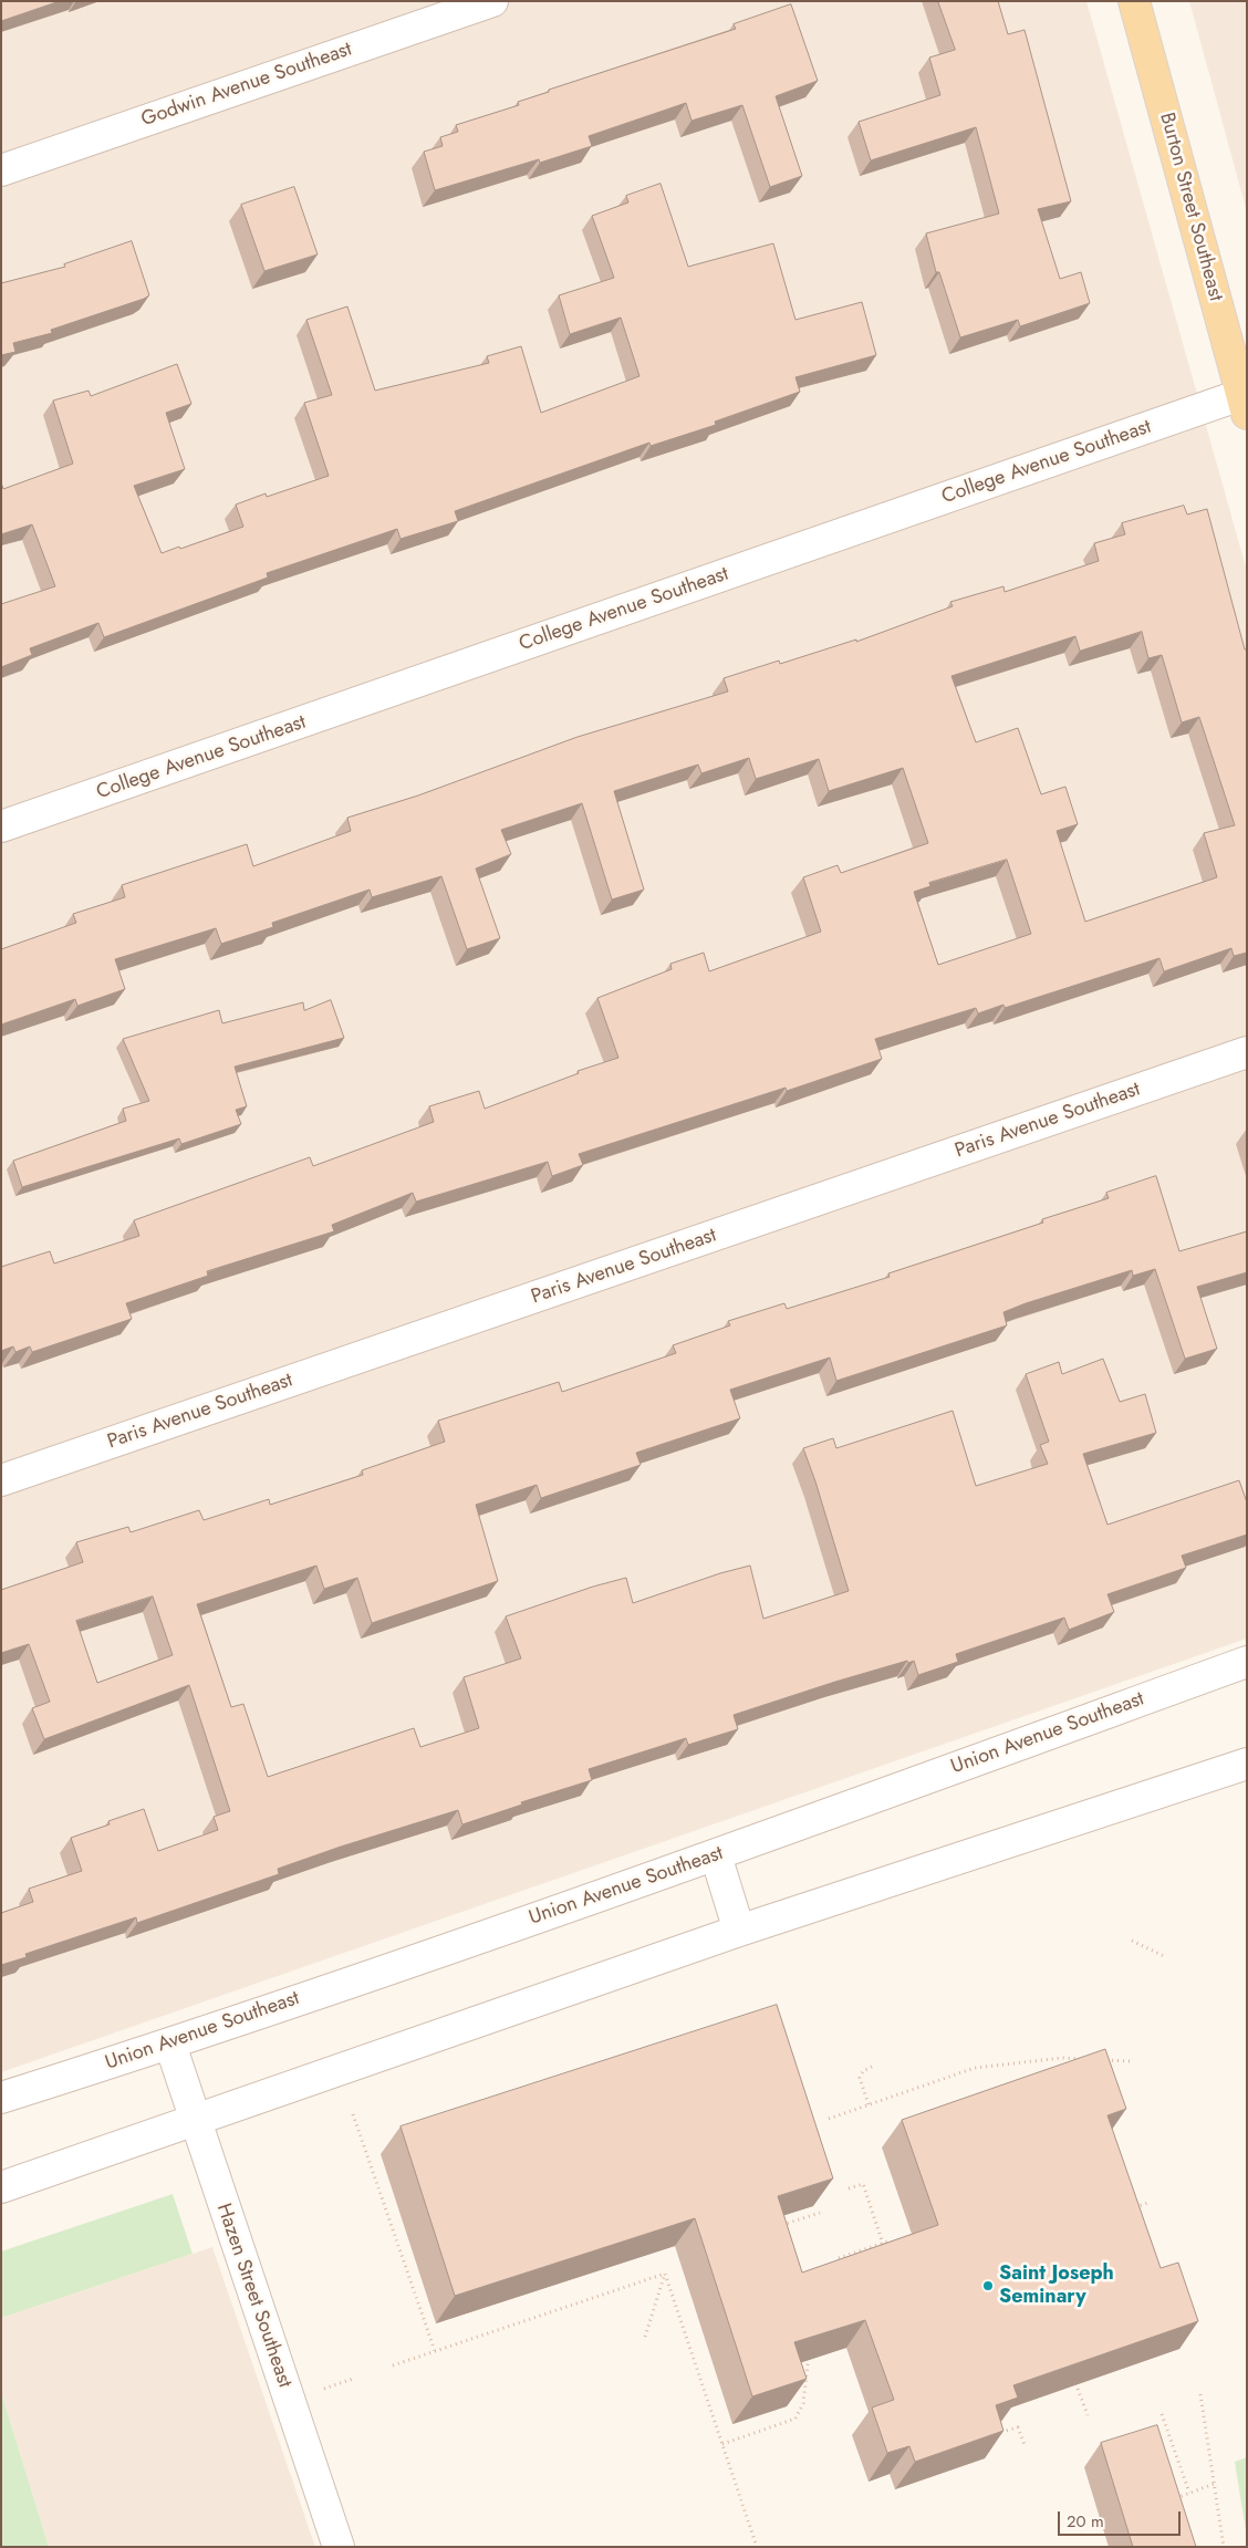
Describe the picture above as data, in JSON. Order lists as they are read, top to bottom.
{
  "streets": {
    "main road": ["Burton Street Southeast"],
    "street": [
      "Godwin Avenue Southeast",
      "College Avenue Southeast",
      "Paris Avenue Southeast",
      "Union Avenue Southeast",
      "Hazen Street Southeast"
    ]
  },
  "crossings": [
    ["Burton Street Southeast", "College Avenue Southeast"],
    ["Union Avenue Southeast", "Hazen Street Southeast"]
  ],
  "places": ["Saint Joseph Seminary"],
  "scale_bar": "20 m"
}
